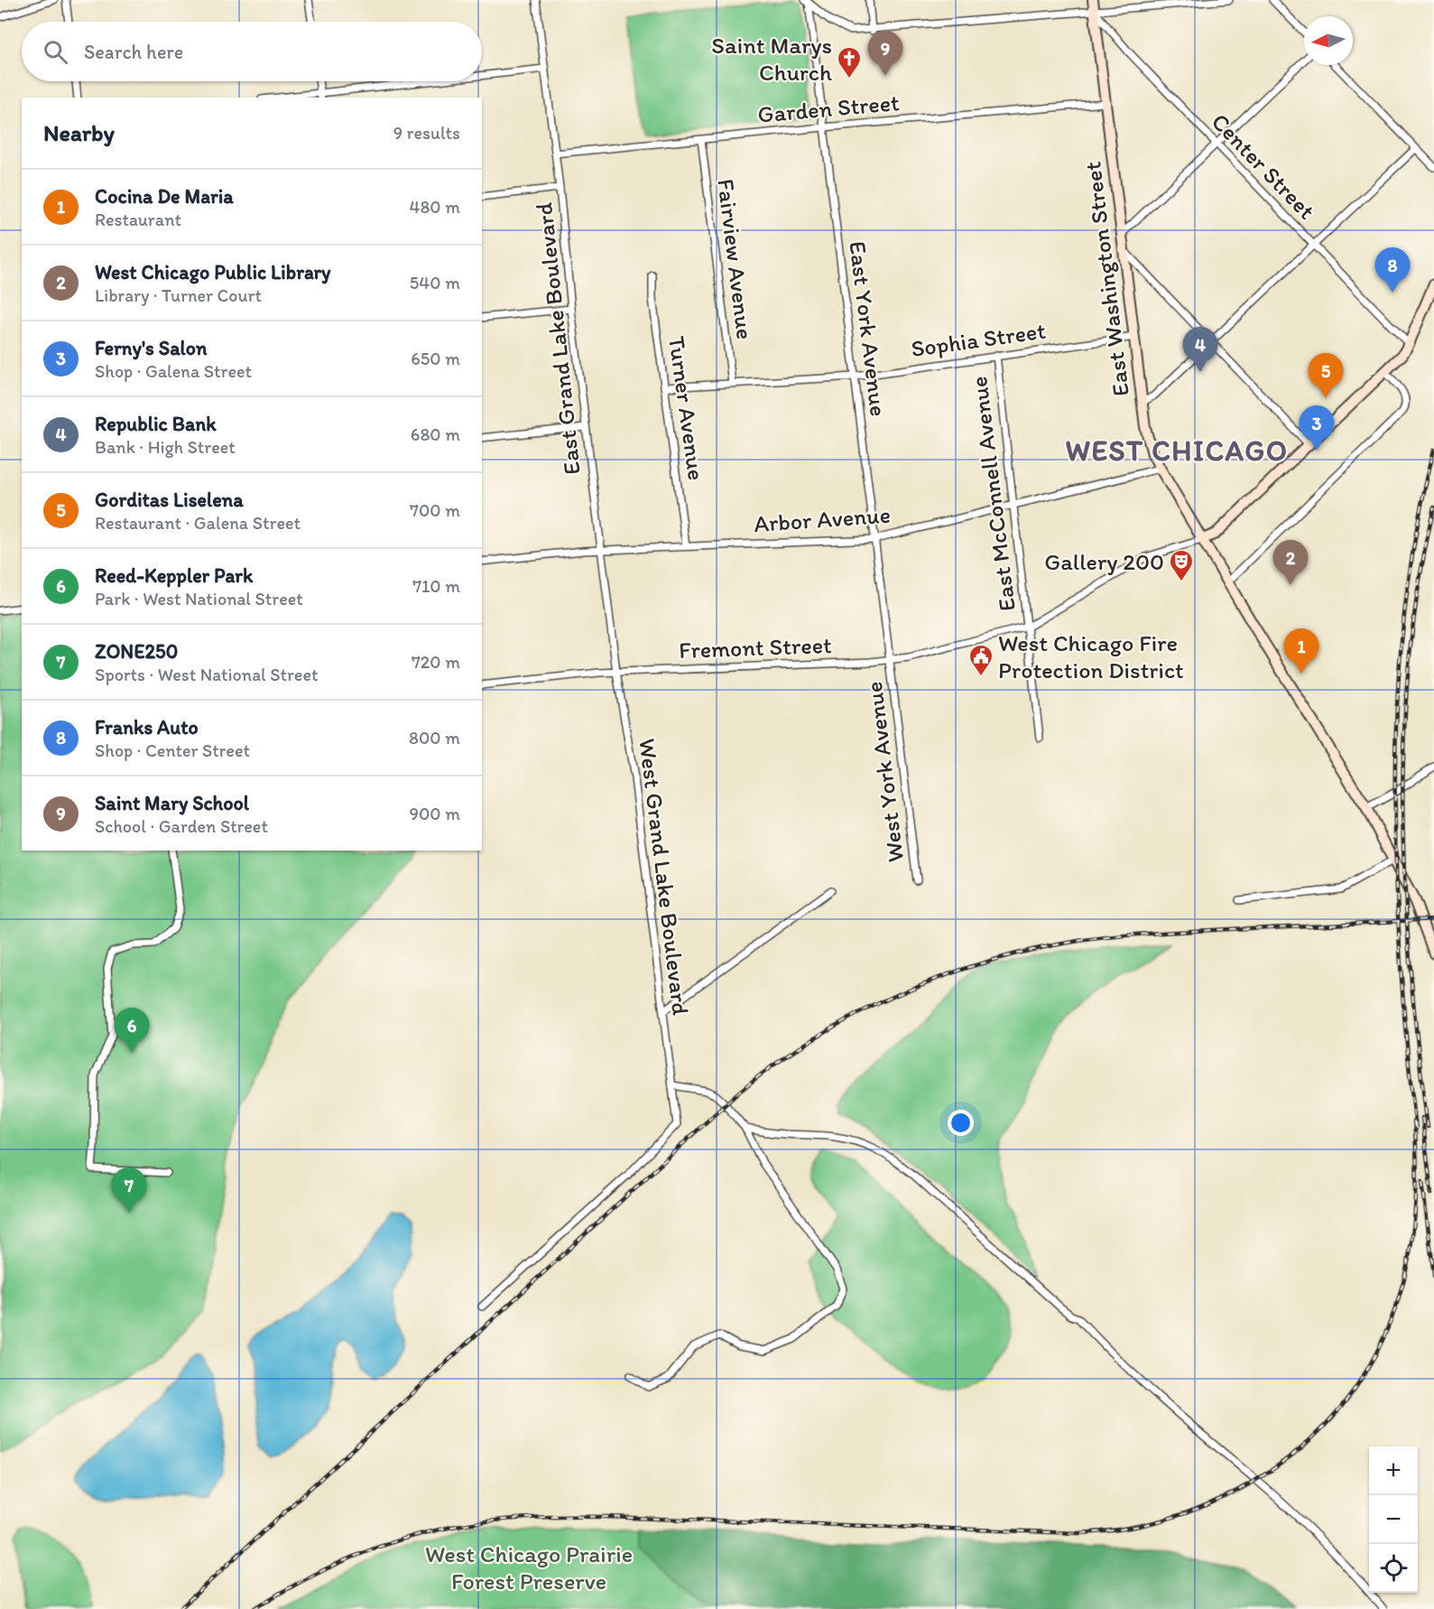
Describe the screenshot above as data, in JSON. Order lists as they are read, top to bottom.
{
  "streets": {
    "main road": ["East Washington Street"],
    "street": [
      "Garden Street",
      "Center Street",
      "Fairview Avenue",
      "East York Avenue",
      "East Grand Lake Boulevard",
      "Sophia Street",
      "Turner Avenue",
      "East McConnell Avenue",
      "Arbor Avenue",
      "Fremont Street",
      "West York Avenue",
      "West Grand Lake Boulevard"
    ]
  },
  "crossings": [
    ["Garden Street", "Fairview Avenue"],
    ["Garden Street", "East Washington Street"],
    ["Garden Street", "East York Avenue"],
    ["Garden Street", "East Grand Lake Boulevard"],
    ["Center Street", "East Washington Street"],
    ["Fairview Avenue", "Sophia Street"],
    ["East Washington Street", "Sophia Street"],
    ["East Washington Street", "Arbor Avenue"],
    ["East Washington Street", "Fremont Street"],
    ["East York Avenue", "Sophia Street"],
    ["East York Avenue", "Arbor Avenue"],
    ["East York Avenue", "Fremont Street"],
    ["East York Avenue", "West York Avenue"],
    ["East Grand Lake Boulevard", "Arbor Avenue"],
    ["East Grand Lake Boulevard", "Fremont Street"],
    ["East Grand Lake Boulevard", "West Grand Lake Boulevard"],
    ["Sophia Street", "Turner Avenue"],
    ["Sophia Street", "East McConnell Avenue"],
    ["Turner Avenue", "Arbor Avenue"],
    ["East McConnell Avenue", "Arbor Avenue"],
    ["East McConnell Avenue", "Fremont Street"],
    ["Fremont Street", "West York Avenue"],
    ["Fremont Street", "West Grand Lake Boulevard"]
  ],
  "districts": ["WEST CHICAGO"],
  "parks": ["West Chicago Prairie Forest Preserve"],
  "places": {
    "church": ["Saint Marys Church"],
    "theatre": ["Gallery 200"],
    "public building": ["West Chicago Fire Protection District"]
  },
  "north": "left",
  "page": {
    "search": "Search here",
    "pins": [
      "9",
      "8",
      "4",
      "5",
      "3",
      "2",
      "1",
      "6",
      "7"
    ],
    "heading": ["Nearby", "9 results"],
    "list": [
      {
        "mark": "1",
        "name": "Cocina De Maria",
        "note": "Restaurant",
        "value": "480 m"
      },
      {
        "mark": "2",
        "name": "West Chicago Public Library",
        "note": "Library · Turner Court",
        "value": "540 m"
      },
      {
        "mark": "3",
        "name": "Ferny's Salon",
        "note": "Shop · Galena Street",
        "value": "650 m"
      },
      {
        "mark": "4",
        "name": "Republic Bank",
        "note": "Bank · High Street",
        "value": "680 m"
      },
      {
        "mark": "5",
        "name": "Gorditas Liselena",
        "note": "Restaurant · Galena Street",
        "value": "700 m"
      },
      {
        "mark": "6",
        "name": "Reed-Keppler Park",
        "note": "Park · West National Street",
        "value": "710 m"
      },
      {
        "mark": "7",
        "name": "ZONE250",
        "note": "Sports · West National Street",
        "value": "720 m"
      },
      {
        "mark": "8",
        "name": "Franks Auto",
        "note": "Shop · Center Street",
        "value": "800 m"
      },
      {
        "mark": "9",
        "name": "Saint Mary School",
        "note": "School · Garden Street",
        "value": "900 m"
      }
    ],
    "map_buttons": ["+", "−"]
  }
}
